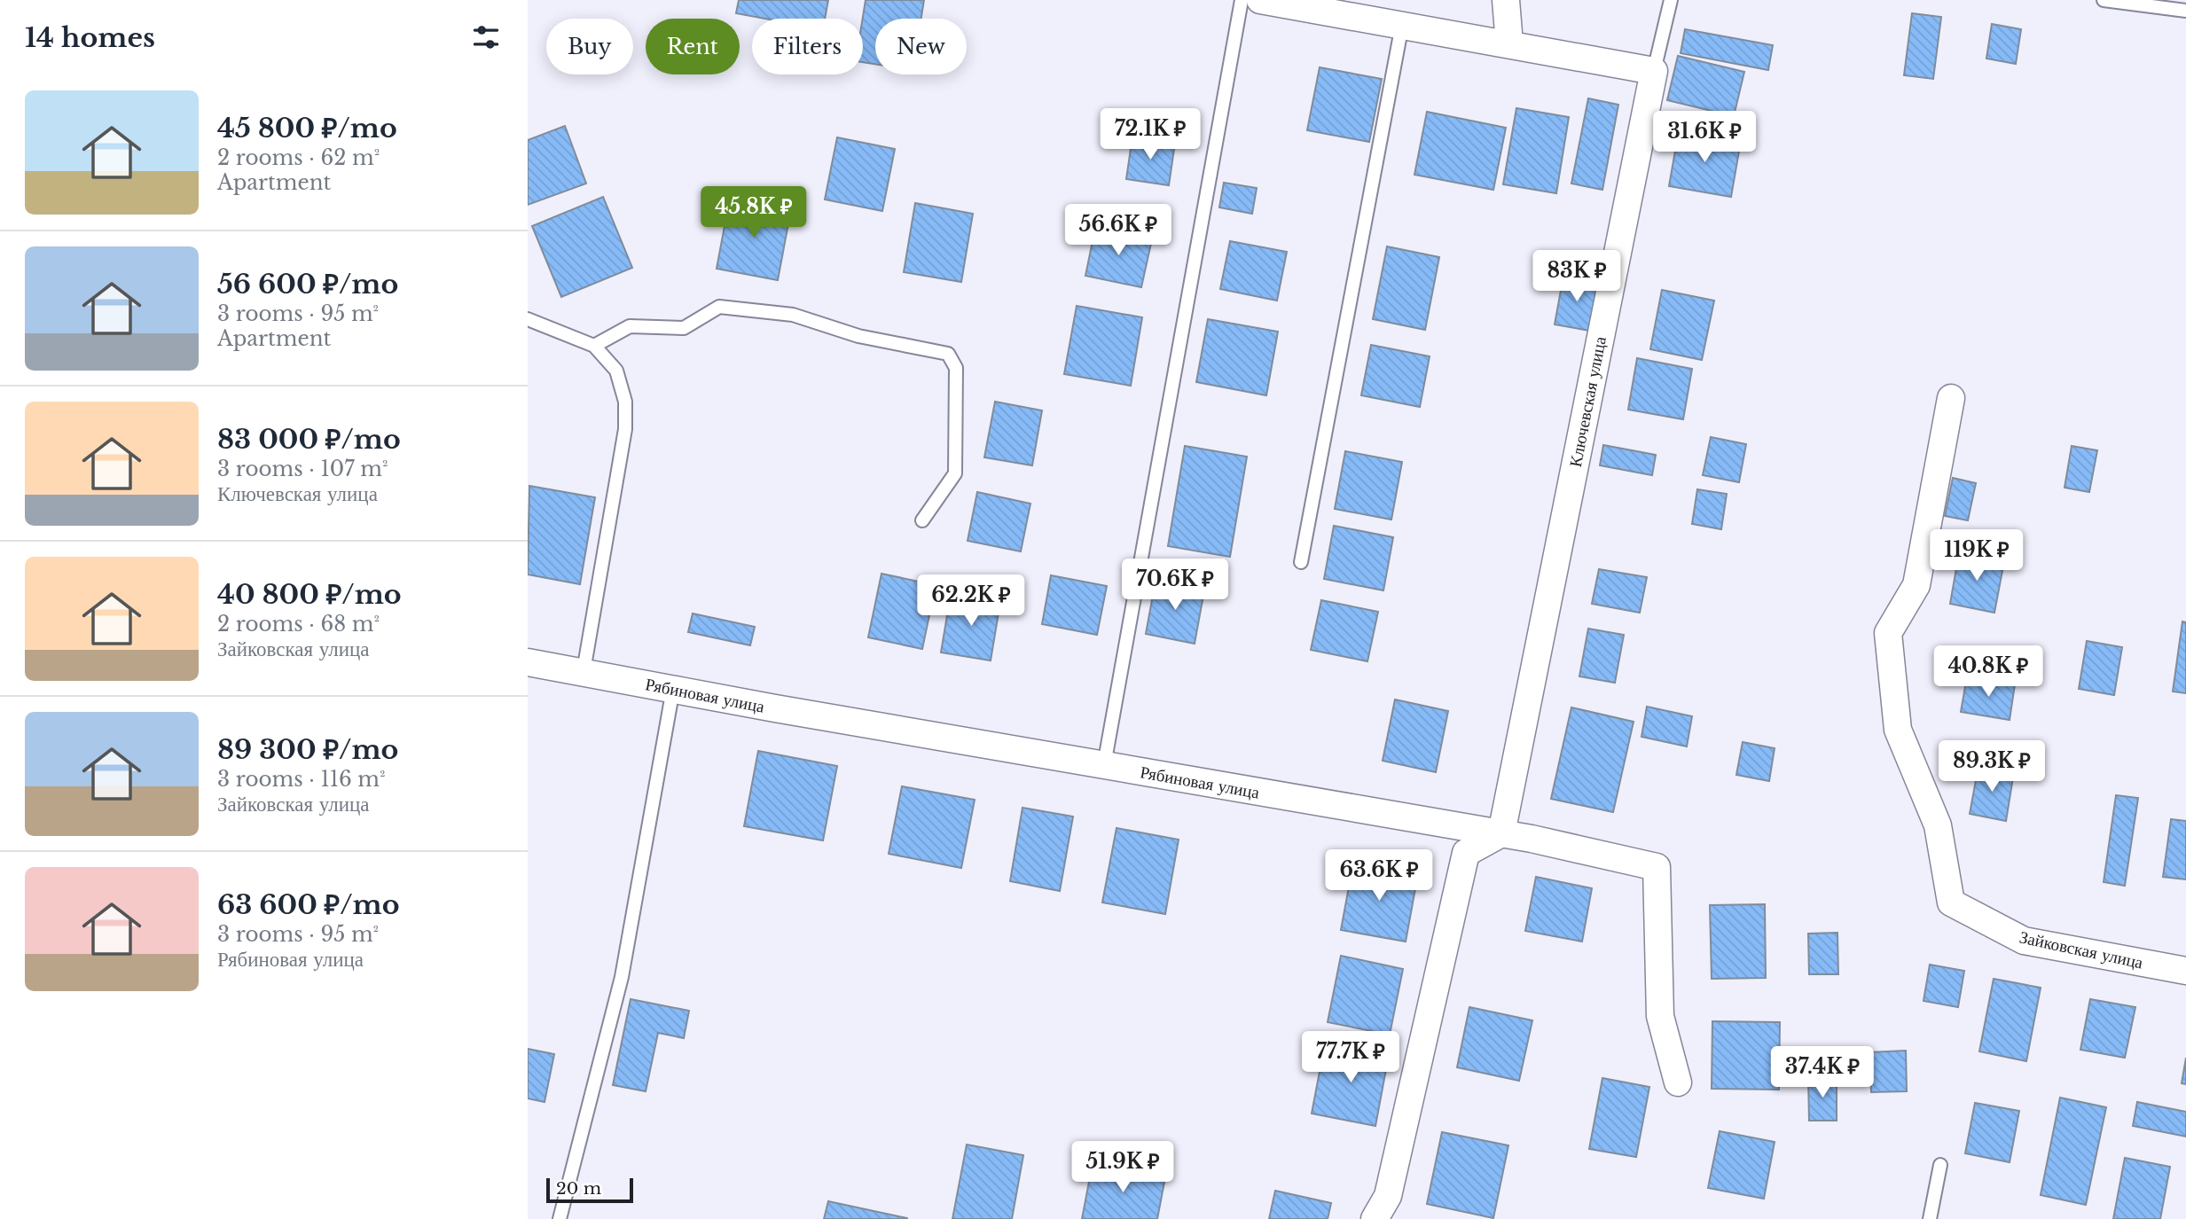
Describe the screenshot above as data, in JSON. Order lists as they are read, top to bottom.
{
  "streets": {
    "street": ["Ключевская улица", "Рябиновая улица", "Зайковская улица"]
  },
  "crossings": [
    ["Ключевская улица", "Рябиновая улица"]
  ],
  "scale_bar": "20 m",
  "page": {
    "heading": "14 homes",
    "chip": [
      "Buy",
      "Rent",
      "Filters",
      "New"
    ],
    "list": [
      {
        "name": "45 800 ₽/mo",
        "note": "2 rooms · 62 m² · Apartment"
      },
      {
        "name": "56 600 ₽/mo",
        "note": "3 rooms · 95 m² · Apartment"
      },
      {
        "name": "83 000 ₽/mo",
        "note": "3 rooms · 107 m² · Ключевская улица"
      },
      {
        "name": "40 800 ₽/mo",
        "note": "2 rooms · 68 m² · Зайковская улица"
      },
      {
        "name": "89 300 ₽/mo",
        "note": "3 rooms · 116 m² · Зайковская улица"
      },
      {
        "name": "63 600 ₽/mo",
        "note": "3 rooms · 95 m² · Рябиновая улица"
      }
    ],
    "price": [
      "72.1K ₽",
      "31.6K ₽",
      "45.8K ₽",
      "56.6K ₽",
      "83K ₽",
      "119K ₽",
      "70.6K ₽",
      "62.2K ₽",
      "40.8K ₽",
      "89.3K ₽",
      "63.6K ₽",
      "77.7K ₽",
      "37.4K ₽",
      "51.9K ₽"
    ],
    "scale": "20 m"
  }
}
